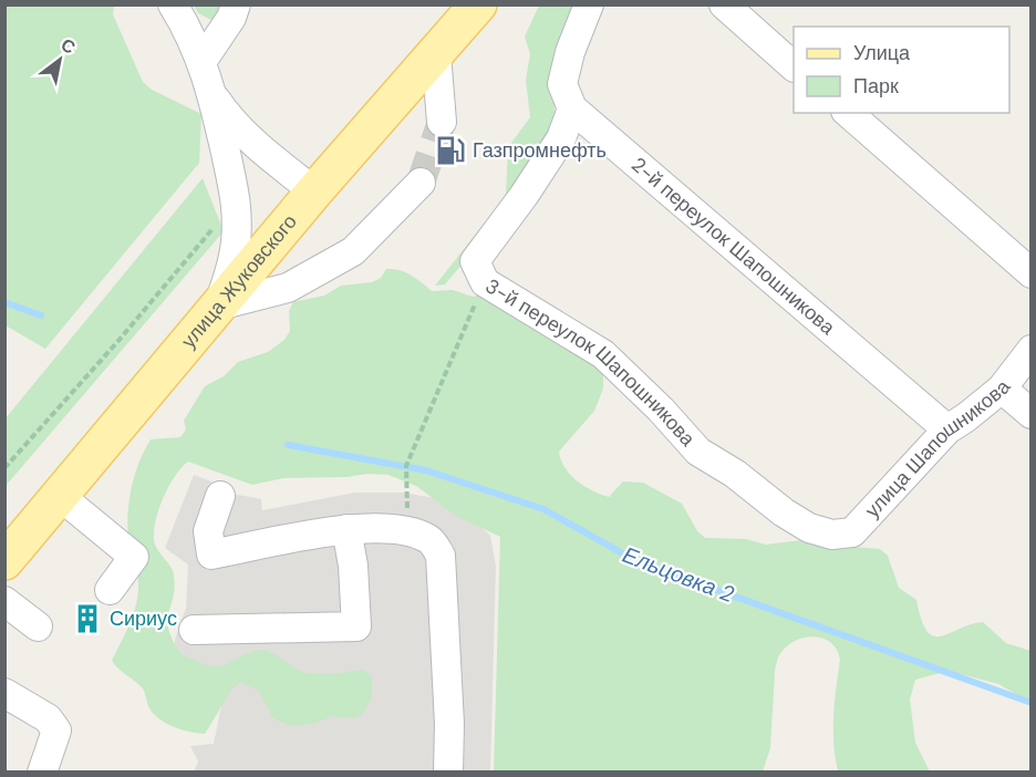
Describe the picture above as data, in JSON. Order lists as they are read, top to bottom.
{
  "streets": {
    "main road": ["улица Жуковского"],
    "street": ["2-й переулок Шапошникова", "3-й переулок Шапошникова", "улица Шапошникова"]
  },
  "crossings": [
    ["2-й переулок Шапошникова", "3-й переулок Шапошникова"],
    ["2-й переулок Шапошникова", "улица Шапошникова"],
    ["3-й переулок Шапошникова", "улица Шапошникова"]
  ],
  "water": ["Ельцовка 2"],
  "places": {
    "fuel station": ["Газпромнефть"],
    "building": ["Сириус"]
  },
  "legend": ["Улица", "Парк"],
  "north": "top right"
}
